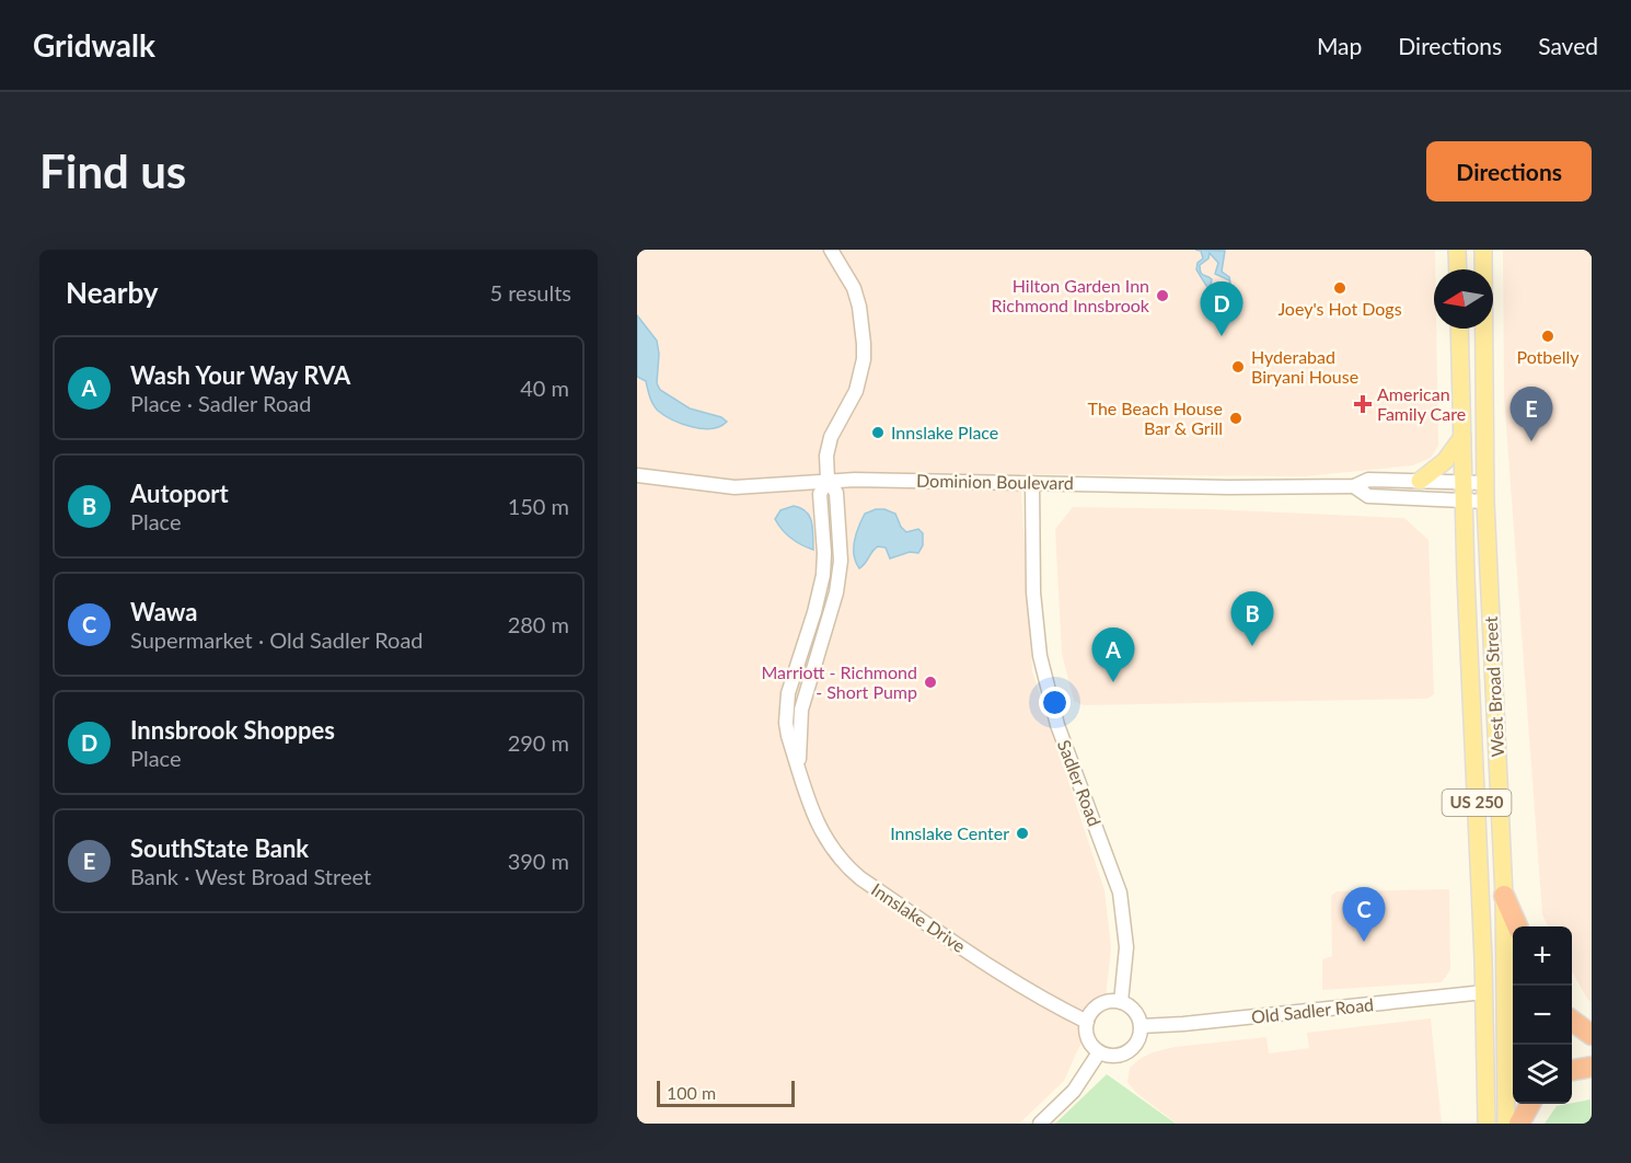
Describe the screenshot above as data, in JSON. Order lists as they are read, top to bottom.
{
  "streets": {
    "main road": ["West Broad Street", "US 250"],
    "street": [
      "Dominion Boulevard",
      "Sadler Road",
      "Innslake Drive",
      "Old Sadler Road"
    ]
  },
  "crossings": [
    ["Dominion Boulevard", "West Broad Street"],
    ["Dominion Boulevard", "Sadler Road"],
    ["Dominion Boulevard", "Innslake Drive"],
    ["West Broad Street", "Old Sadler Road"],
    ["Sadler Road", "Innslake Drive"],
    ["Sadler Road", "Old Sadler Road"],
    ["Innslake Drive", "Old Sadler Road"]
  ],
  "places": {
    "other": [
      "Joey's Hot Dogs",
      "Hilton Garden Inn Richmond Innsbrook",
      "Potbelly",
      "Hyderabad Biryani House",
      "The Beach House Bar & Grill",
      "Innslake Place",
      "Marriott - Richmond - Short Pump",
      "Innslake Center"
    ],
    "health": ["American Family Care"]
  },
  "scale_bar": "100 m",
  "north": "left",
  "page": {
    "header": "Gridwalk",
    "nav": ["Map", "Directions", "Saved"],
    "buttons": "Directions",
    "title": "Find us",
    "heading": ["Nearby", "5 results"],
    "pins": [
      "D",
      "E",
      "B",
      "A",
      "C"
    ],
    "list": [
      {
        "mark": "A",
        "name": "Wash Your Way RVA",
        "note": "Place · Sadler Road",
        "value": "40 m"
      },
      {
        "mark": "B",
        "name": "Autoport",
        "note": "Place",
        "value": "150 m"
      },
      {
        "mark": "C",
        "name": "Wawa",
        "note": "Supermarket · Old Sadler Road",
        "value": "280 m"
      },
      {
        "mark": "D",
        "name": "Innsbrook Shoppes",
        "note": "Place",
        "value": "290 m"
      },
      {
        "mark": "E",
        "name": "SouthState Bank",
        "note": "Bank · West Broad Street",
        "value": "390 m"
      }
    ],
    "map_buttons": ["+", "−"],
    "scale": "100 m"
  }
}
